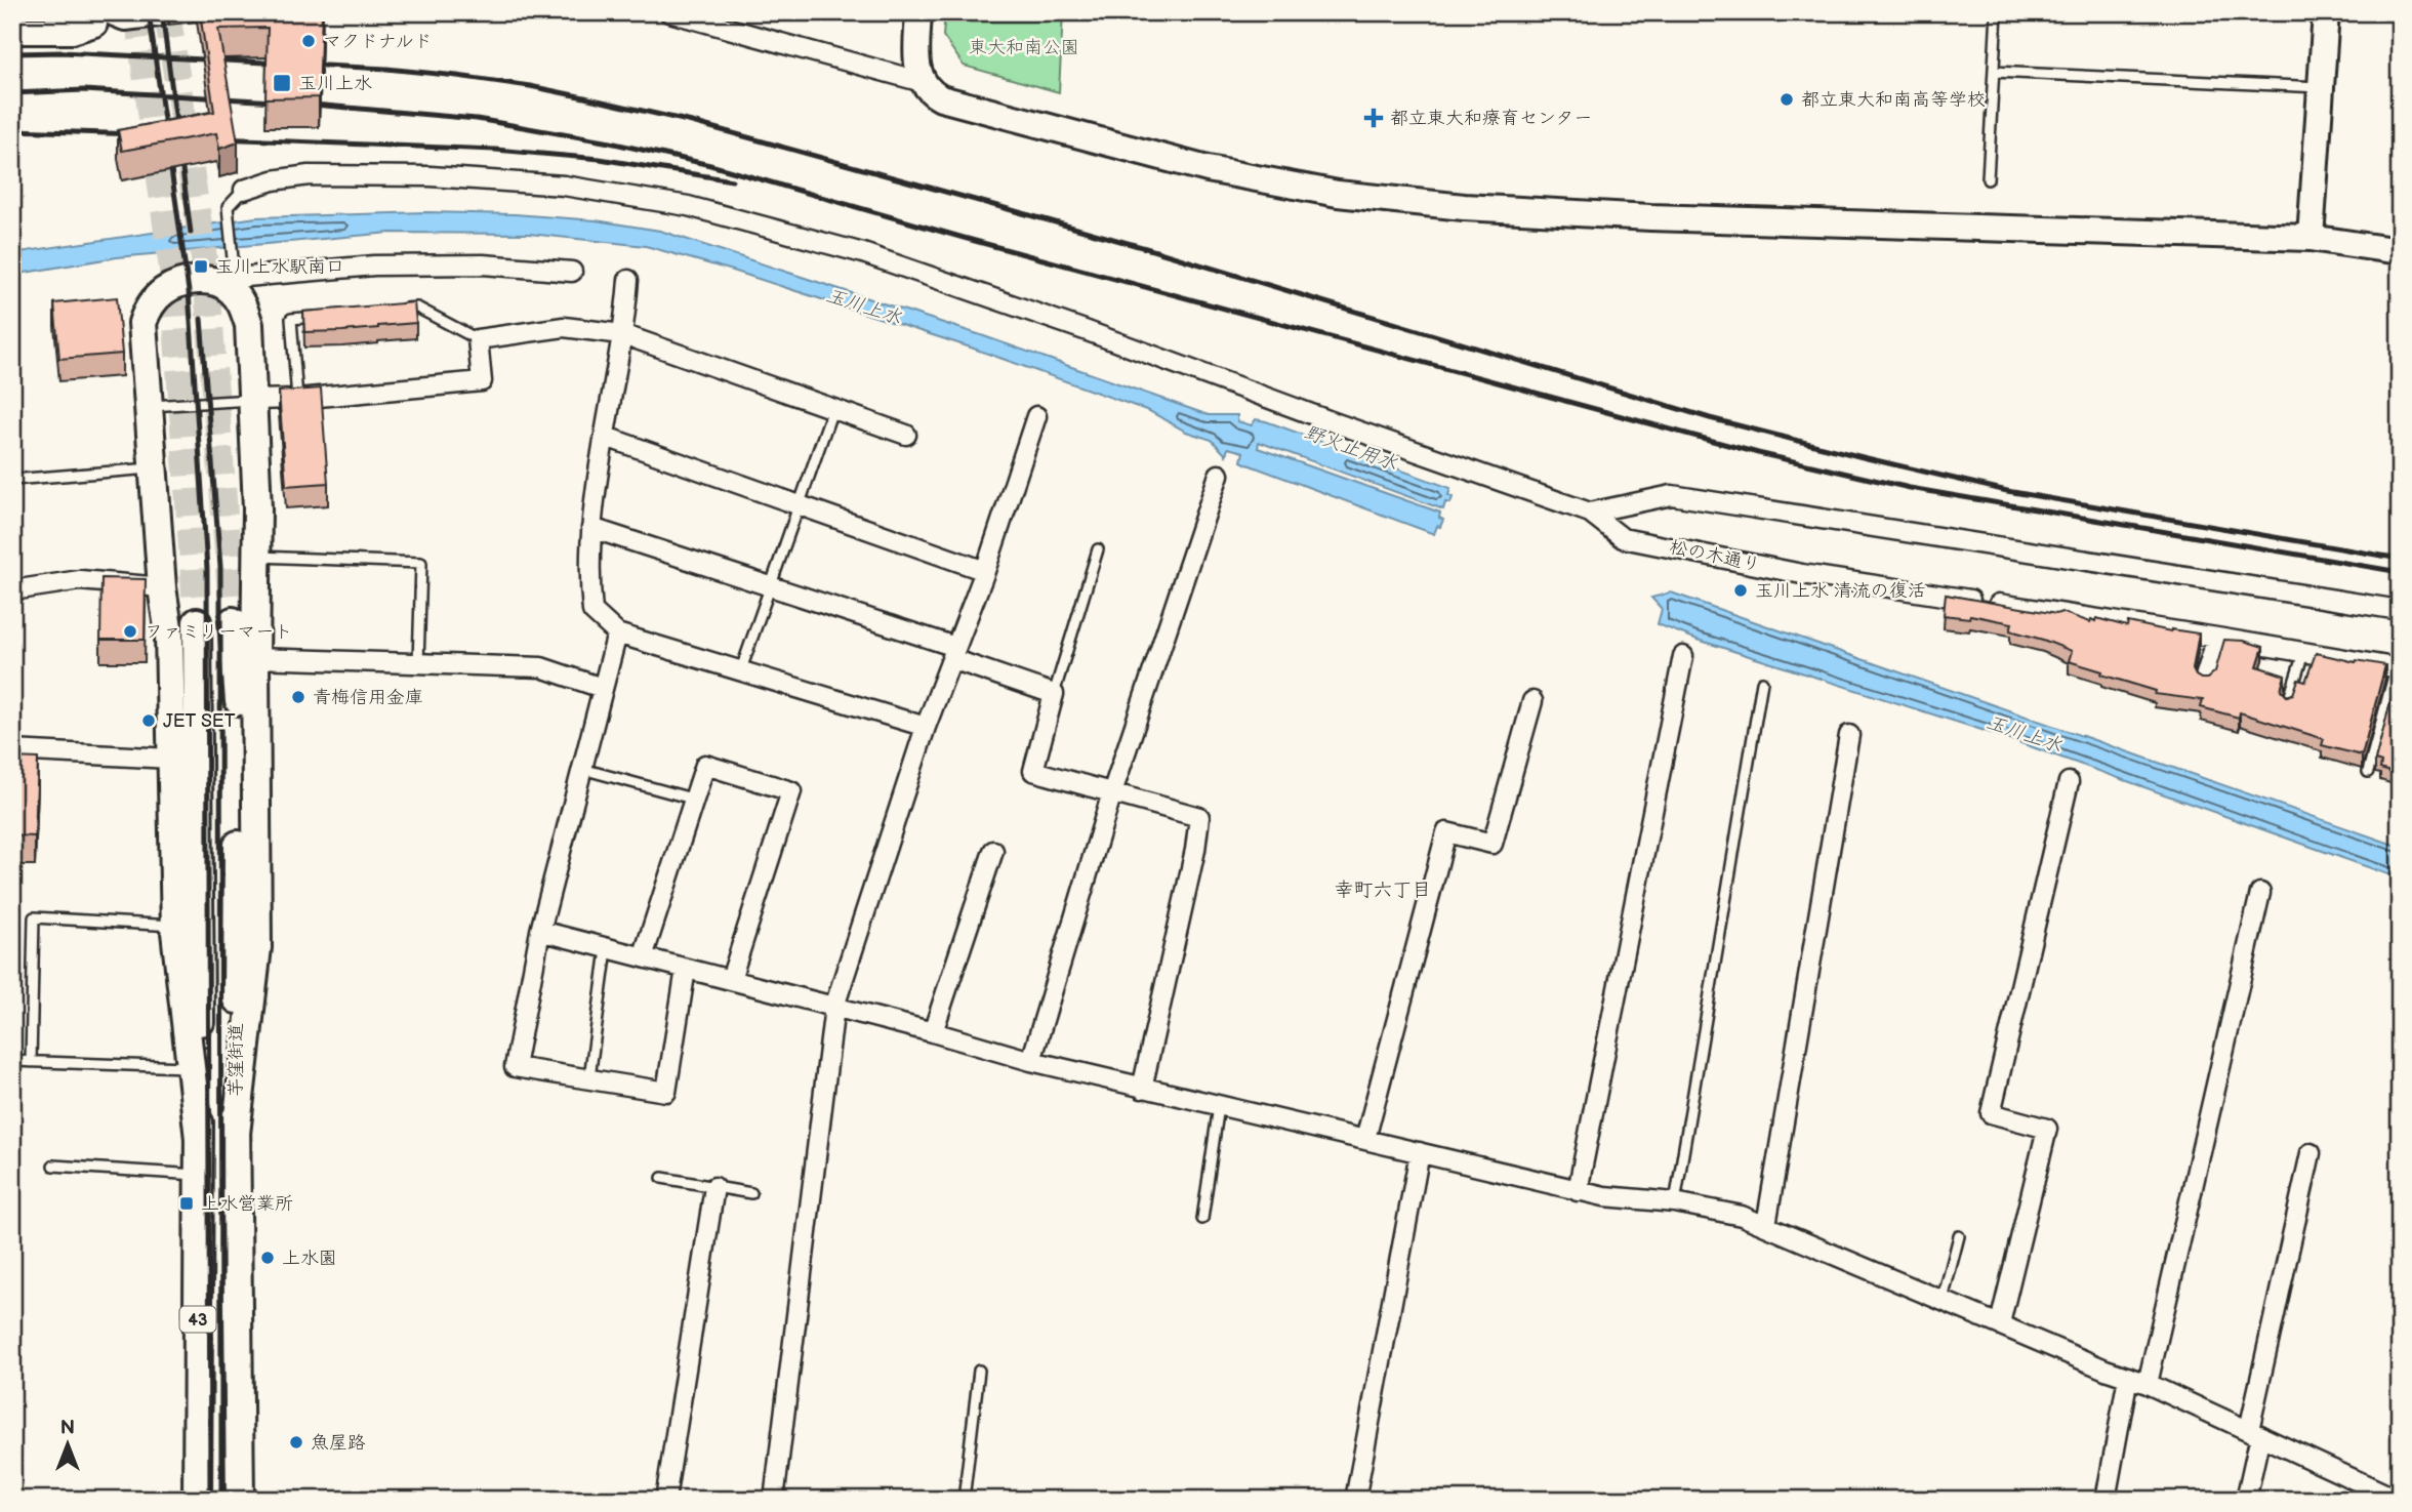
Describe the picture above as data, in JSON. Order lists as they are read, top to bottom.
{
  "streets": {
    "main road": ["芋窪街道", "43"],
    "street": ["松の木通り"]
  },
  "districts": ["幸町六丁目"],
  "water": ["玉川上水", "野火止用水"],
  "parks": ["東大和南公園"],
  "places": {
    "other": [
      "マクドナルド",
      "都立東大和南高等学校",
      "玉川上水 清流の復活",
      "ファミリーマート",
      "青梅信用金庫",
      "JET SET",
      "上水園",
      "魚屋路"
    ],
    "transit": ["玉川上水", "玉川上水駅南口", "上水営業所"],
    "health": ["都立東大和療育センター"]
  },
  "north": "top"
}
